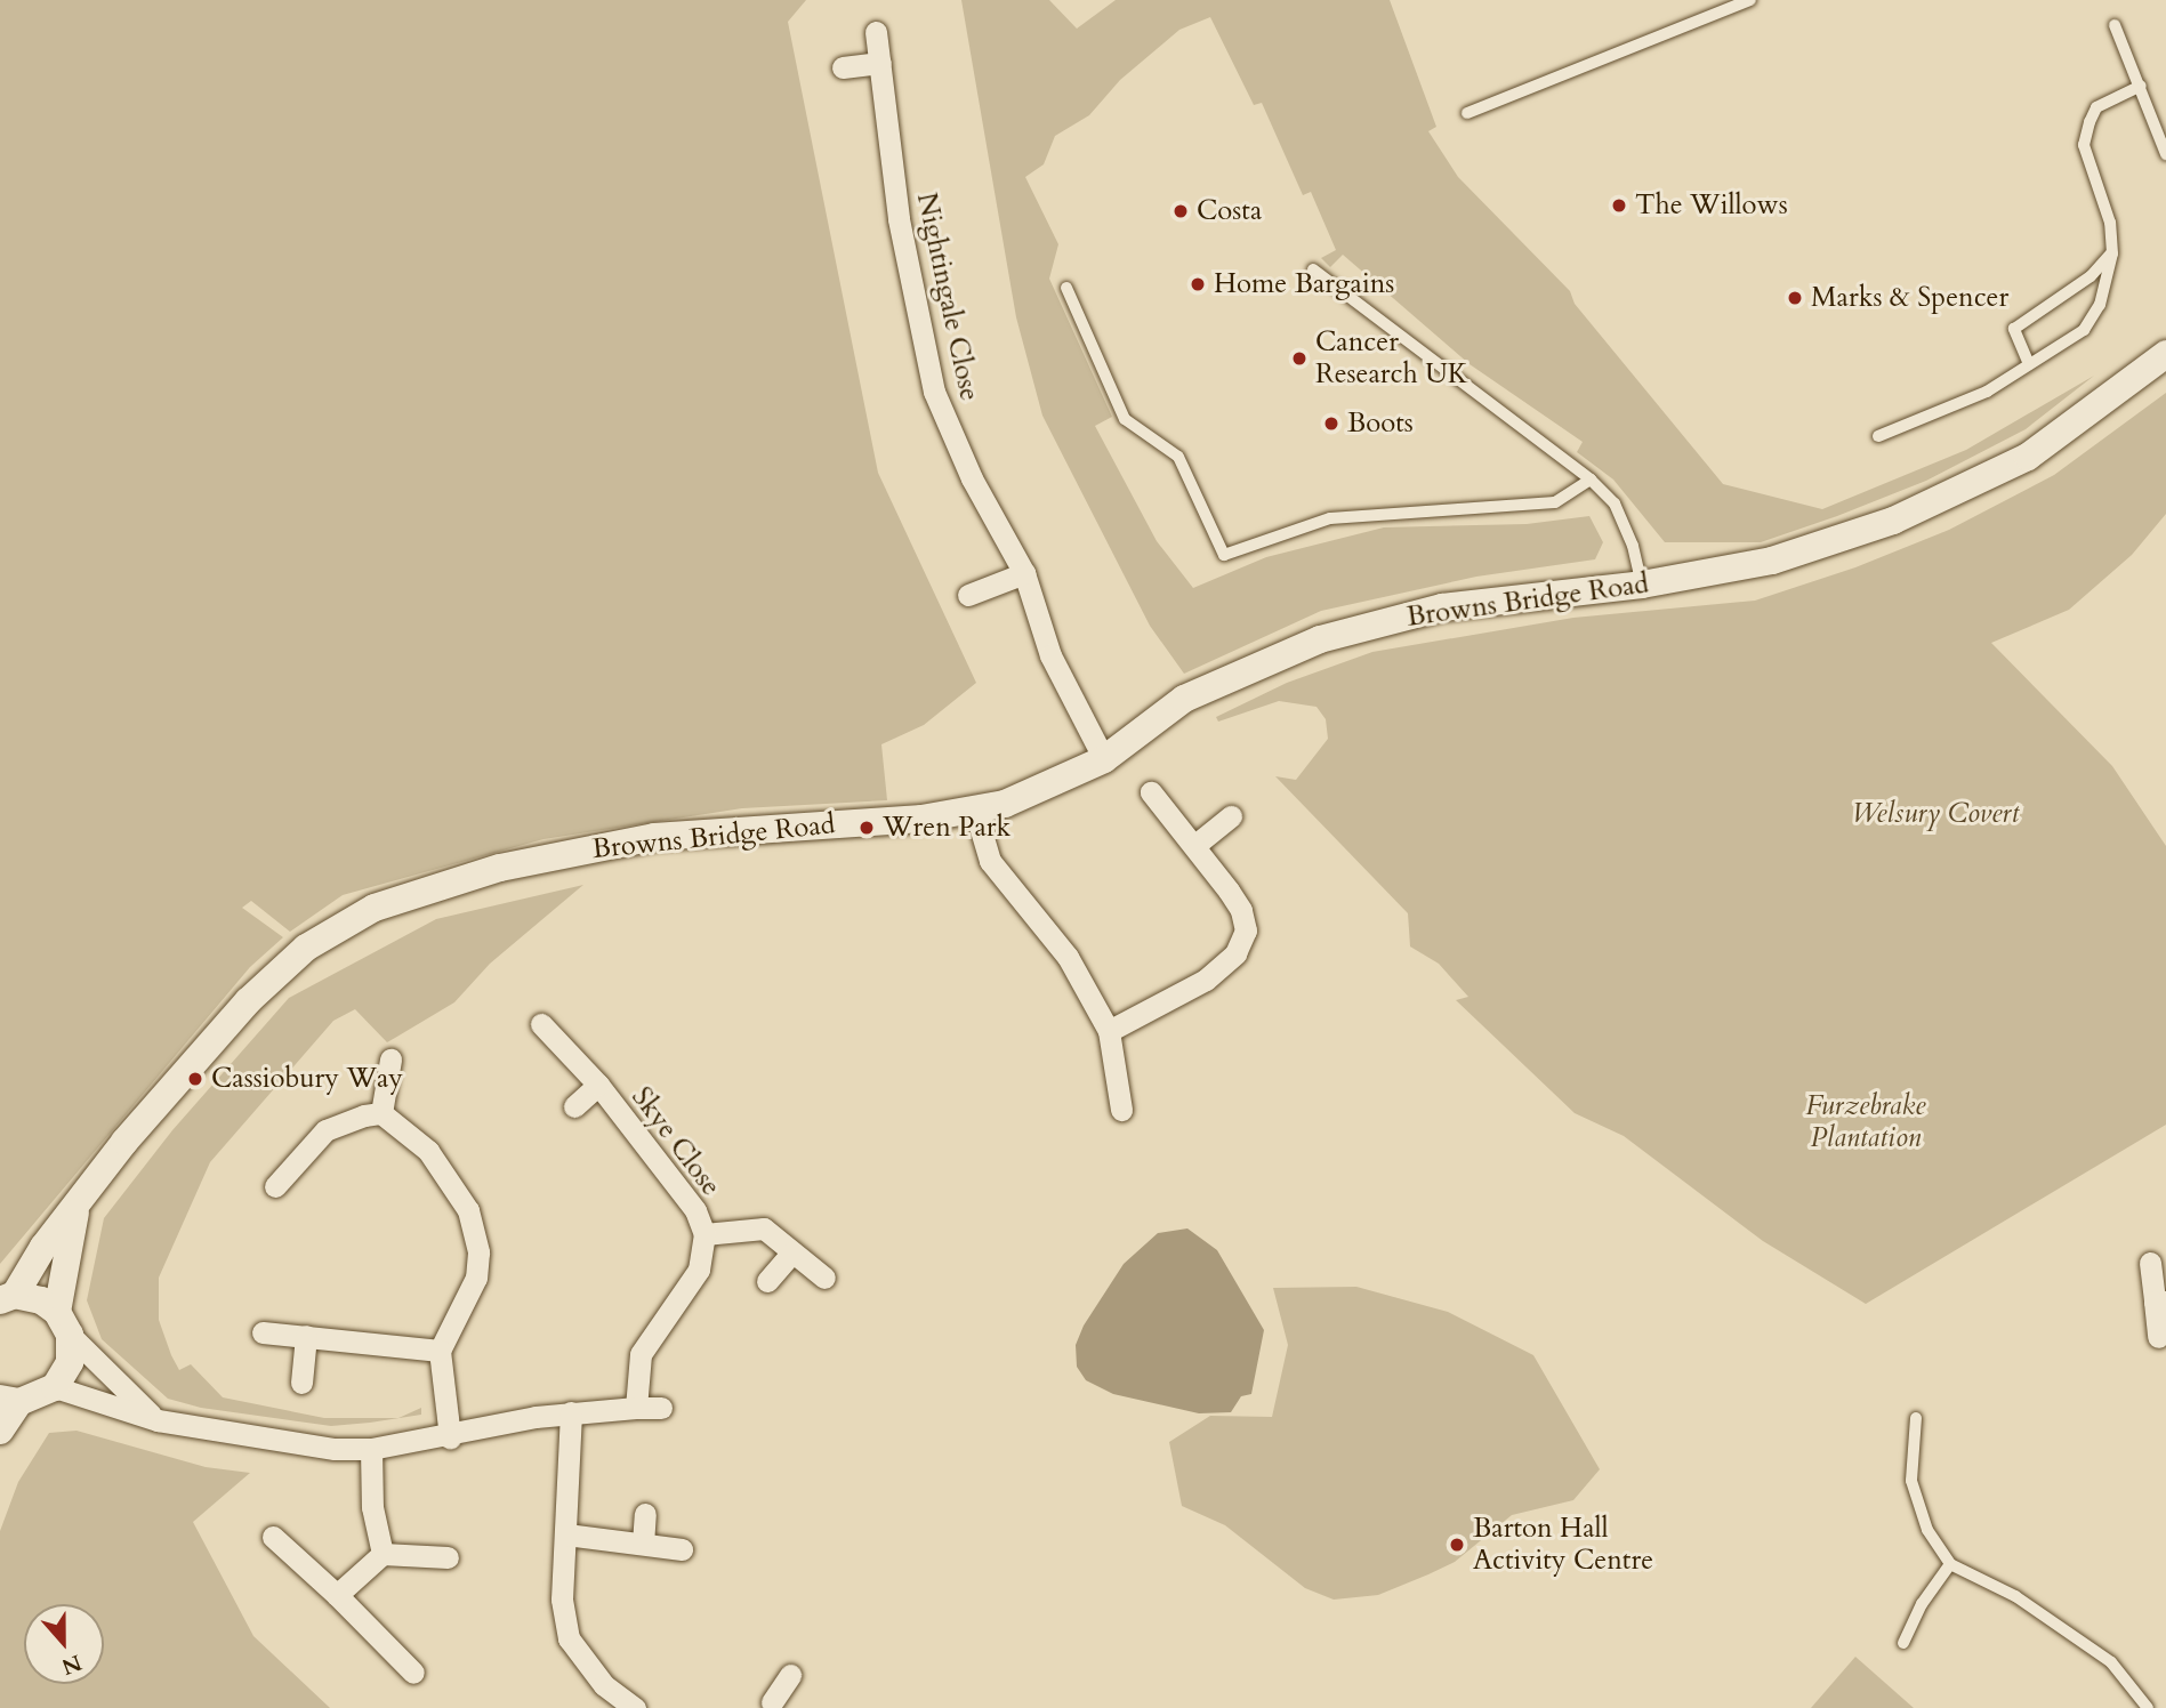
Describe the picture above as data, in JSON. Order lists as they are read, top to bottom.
{
  "streets": {
    "street": ["Nightingale Close", "Browns Bridge Road", "Skye Close"]
  },
  "crossings": [
    ["Nightingale Close", "Browns Bridge Road"]
  ],
  "parks": ["Welsury Covert", "Furzebrake Plantation"],
  "places": [
    "The Willows",
    "Costa",
    "Home Bargains",
    "Marks & Spencer",
    "Cancer Research UK",
    "Boots",
    "Wren Park",
    "Cassiobury Way",
    "Barton Hall Activity Centre"
  ],
  "north": "bottom"
}
